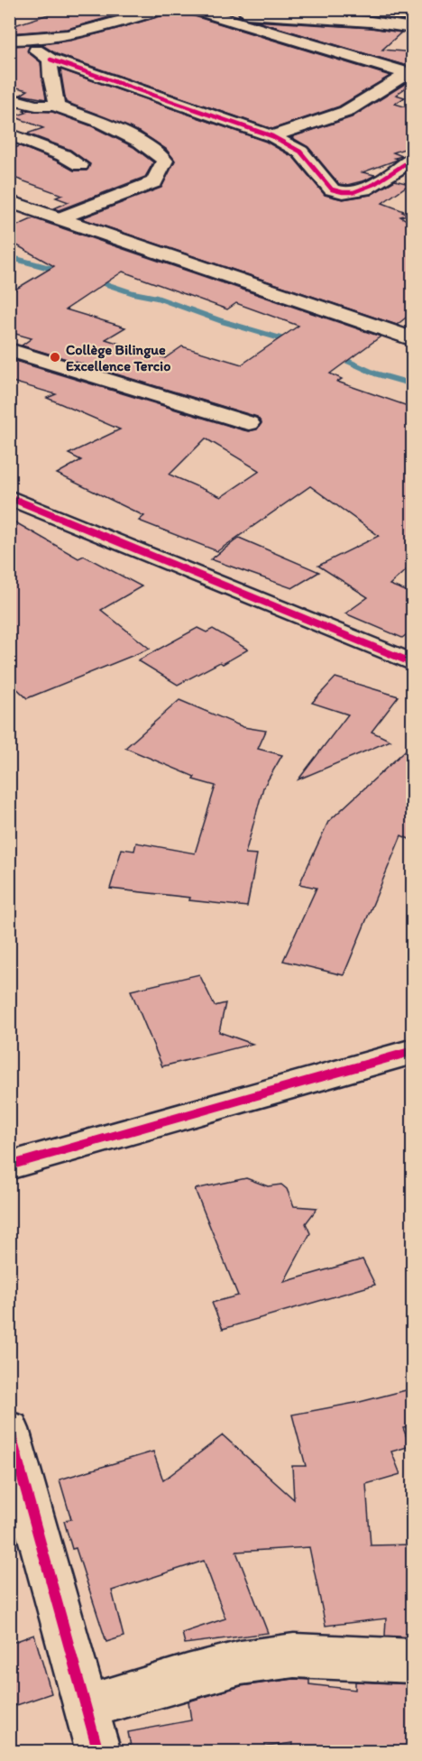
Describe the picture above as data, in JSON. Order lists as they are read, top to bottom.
{
  "places": ["Collège Bilingue Excellence Tercio"]
}
